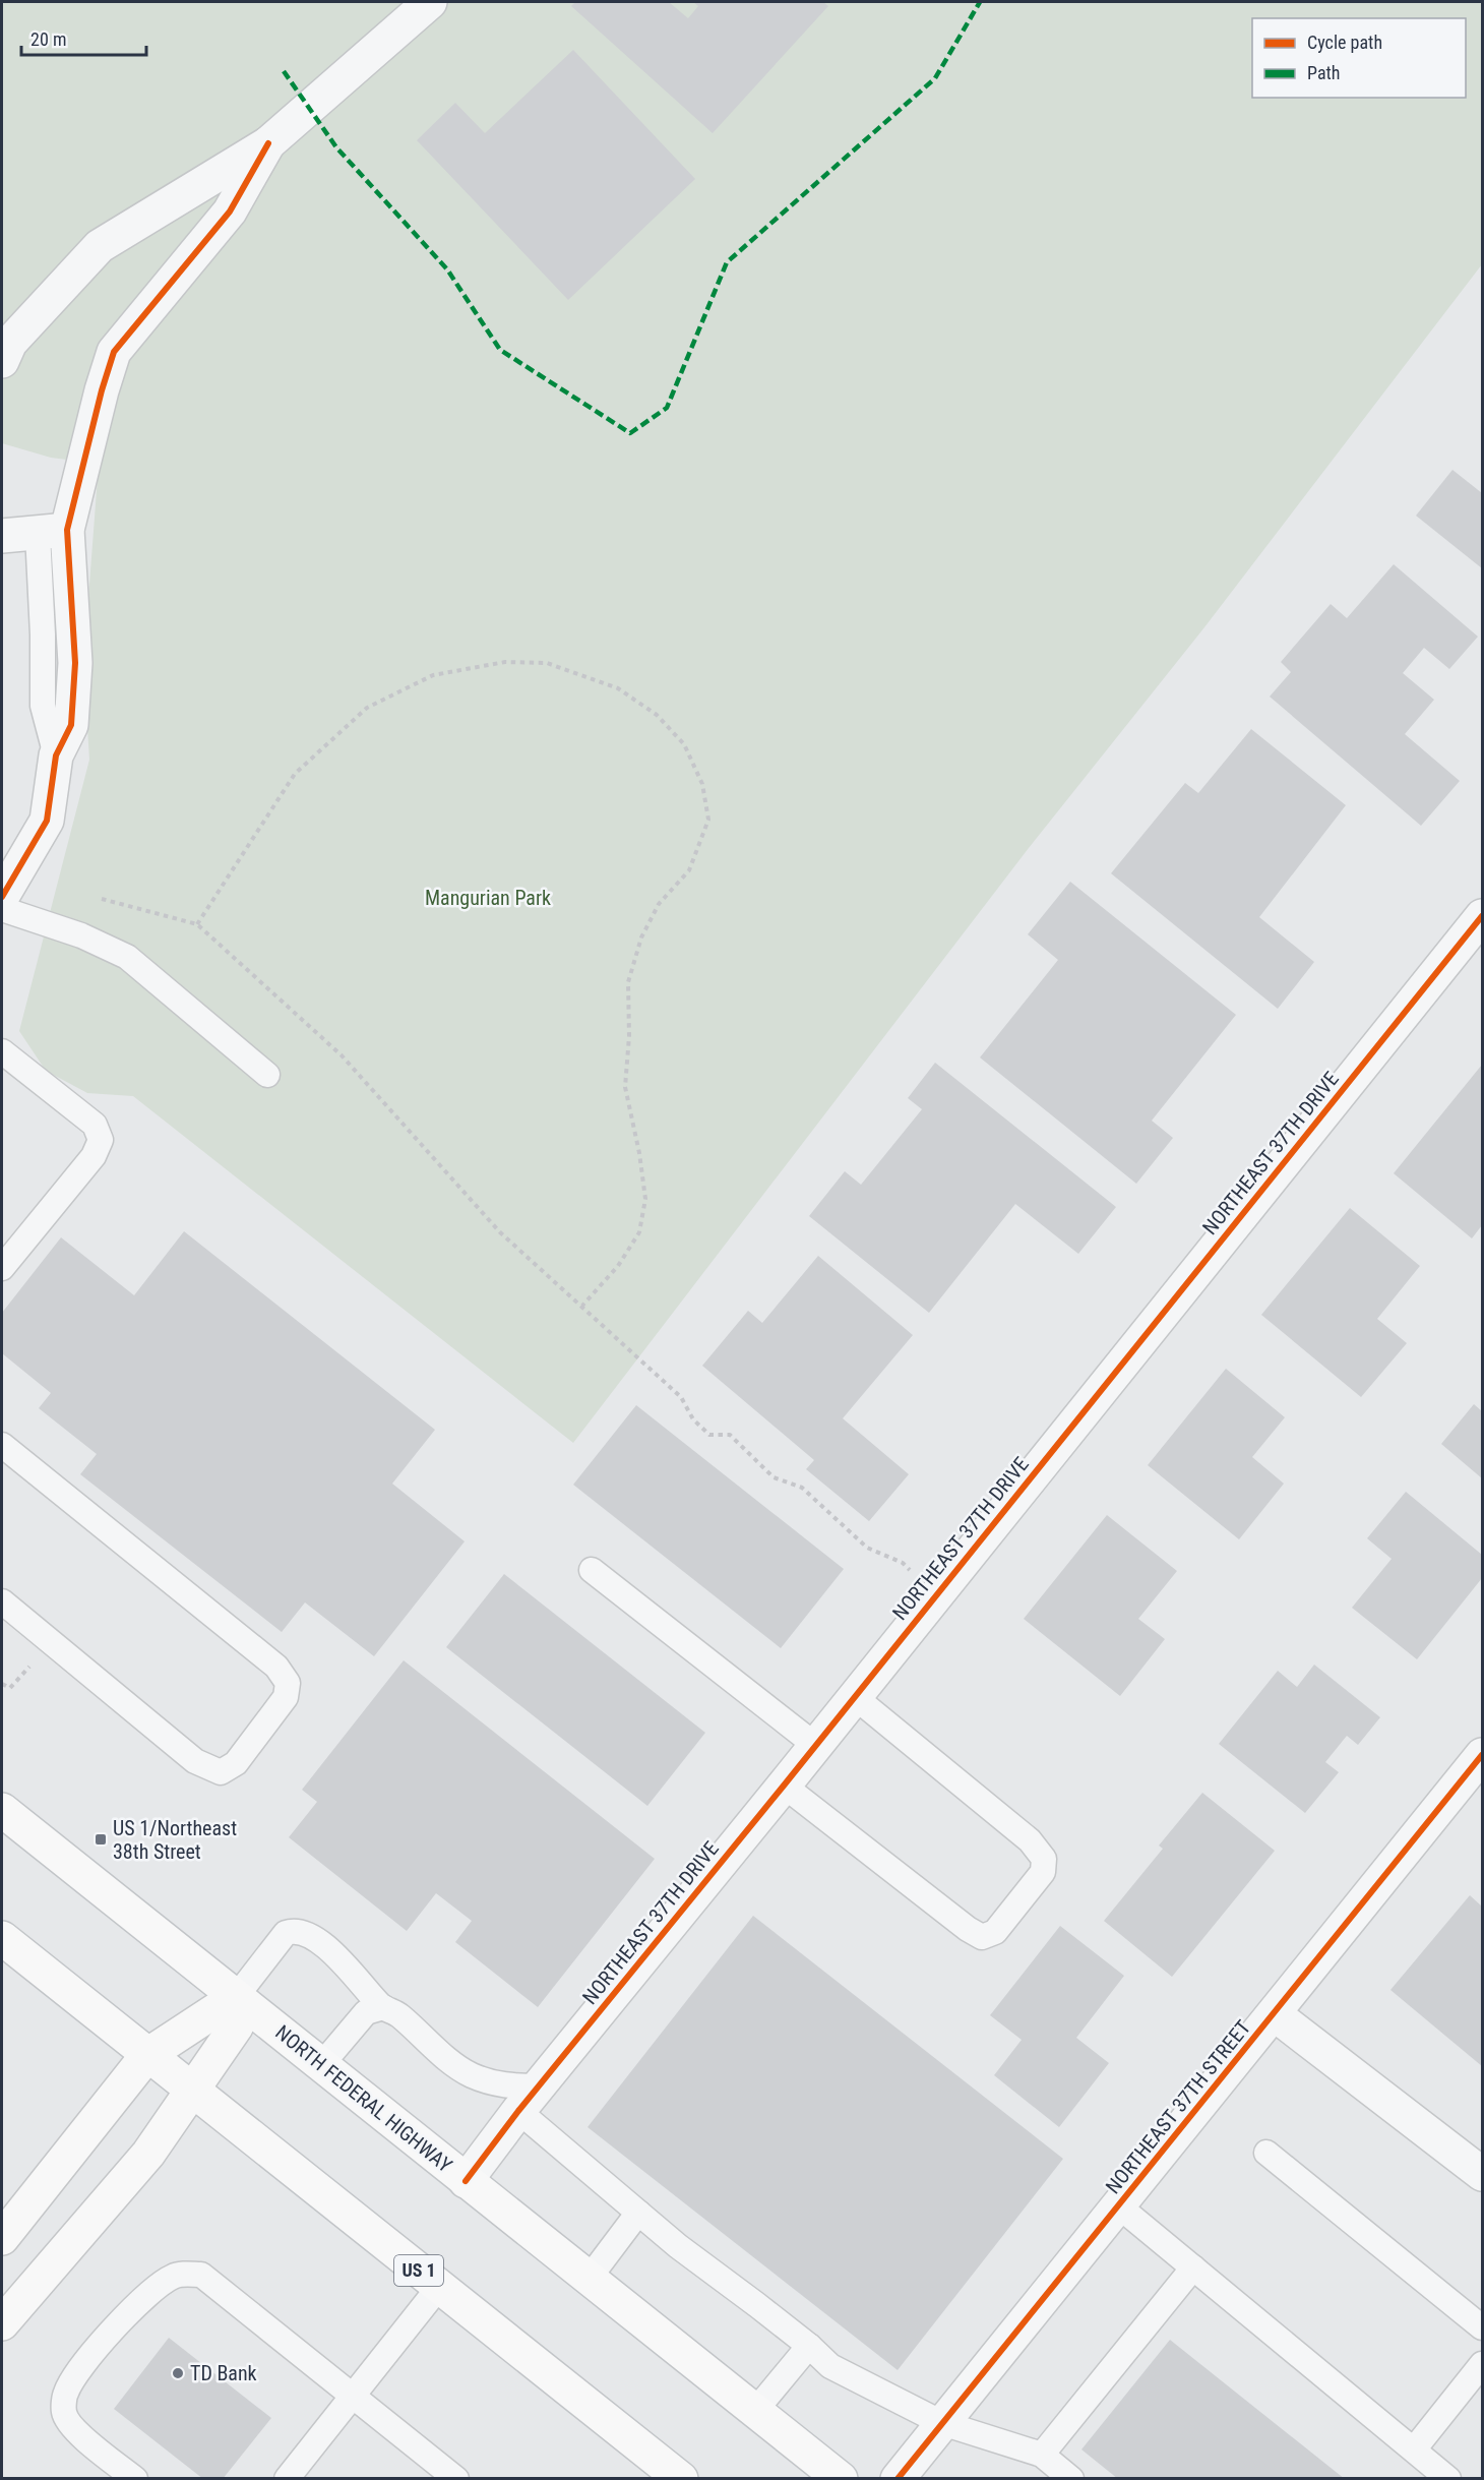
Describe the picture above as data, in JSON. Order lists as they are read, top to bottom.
{
  "streets": {
    "main road": ["NORTH FEDERAL HIGHWAY", "US 1"],
    "street": ["NORTHEAST 37TH DRIVE", "NORTHEAST 37TH STREET"]
  },
  "crossings": [
    ["NORTHEAST 37TH DRIVE", "NORTH FEDERAL HIGHWAY"]
  ],
  "parks": ["Mangurian Park"],
  "places": {
    "transit": ["US 1/Northeast 38th Street"],
    "other": ["TD Bank"]
  },
  "legend": ["Cycle path", "Path"],
  "scale_bar": "20 m"
}
